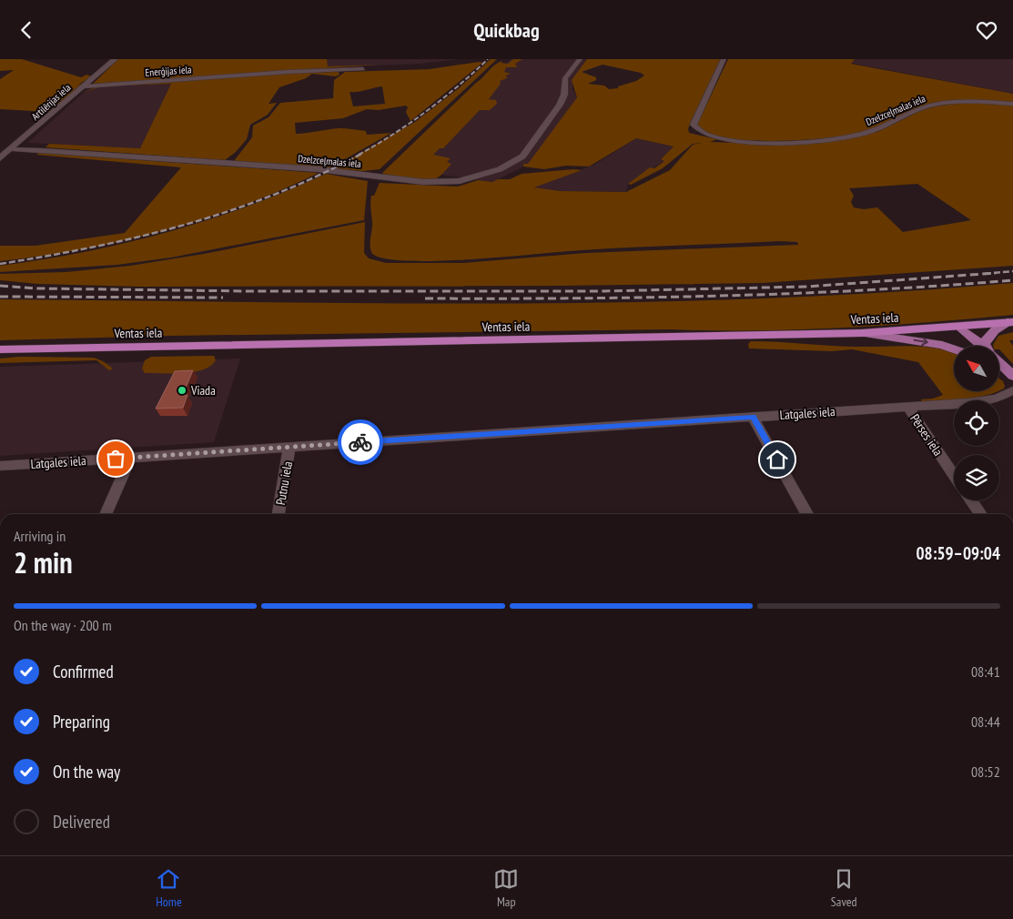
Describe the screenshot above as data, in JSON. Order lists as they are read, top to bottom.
{
  "streets": {
    "highway": ["Ventas iela"],
    "street": [
      "Enerģijas iela",
      "Artilērijas iela",
      "Dzelzceļmalas iela",
      "Latgales iela",
      "Pērses iela",
      "Putnu iela"
    ]
  },
  "crossings": [
    ["Enerģijas iela", "Artilērijas iela"],
    ["Artilērijas iela", "Dzelzceļmalas iela"],
    ["Latgales iela", "Pērses iela"],
    ["Latgales iela", "Putnu iela"]
  ],
  "places": ["Viada"],
  "north": "top left",
  "page": {
    "header": "Quickbag",
    "heading": ["2 min", "Arriving in", "08:59–09:04"],
    "bar": "On the way · 200 m",
    "list": [
      ["Confirmed", "08:41"],
      ["Preparing", "08:44"],
      ["On the way", "08:52"],
      "Delivered"
    ],
    "tabs": ["Home", "Map", "Saved"]
  }
}
